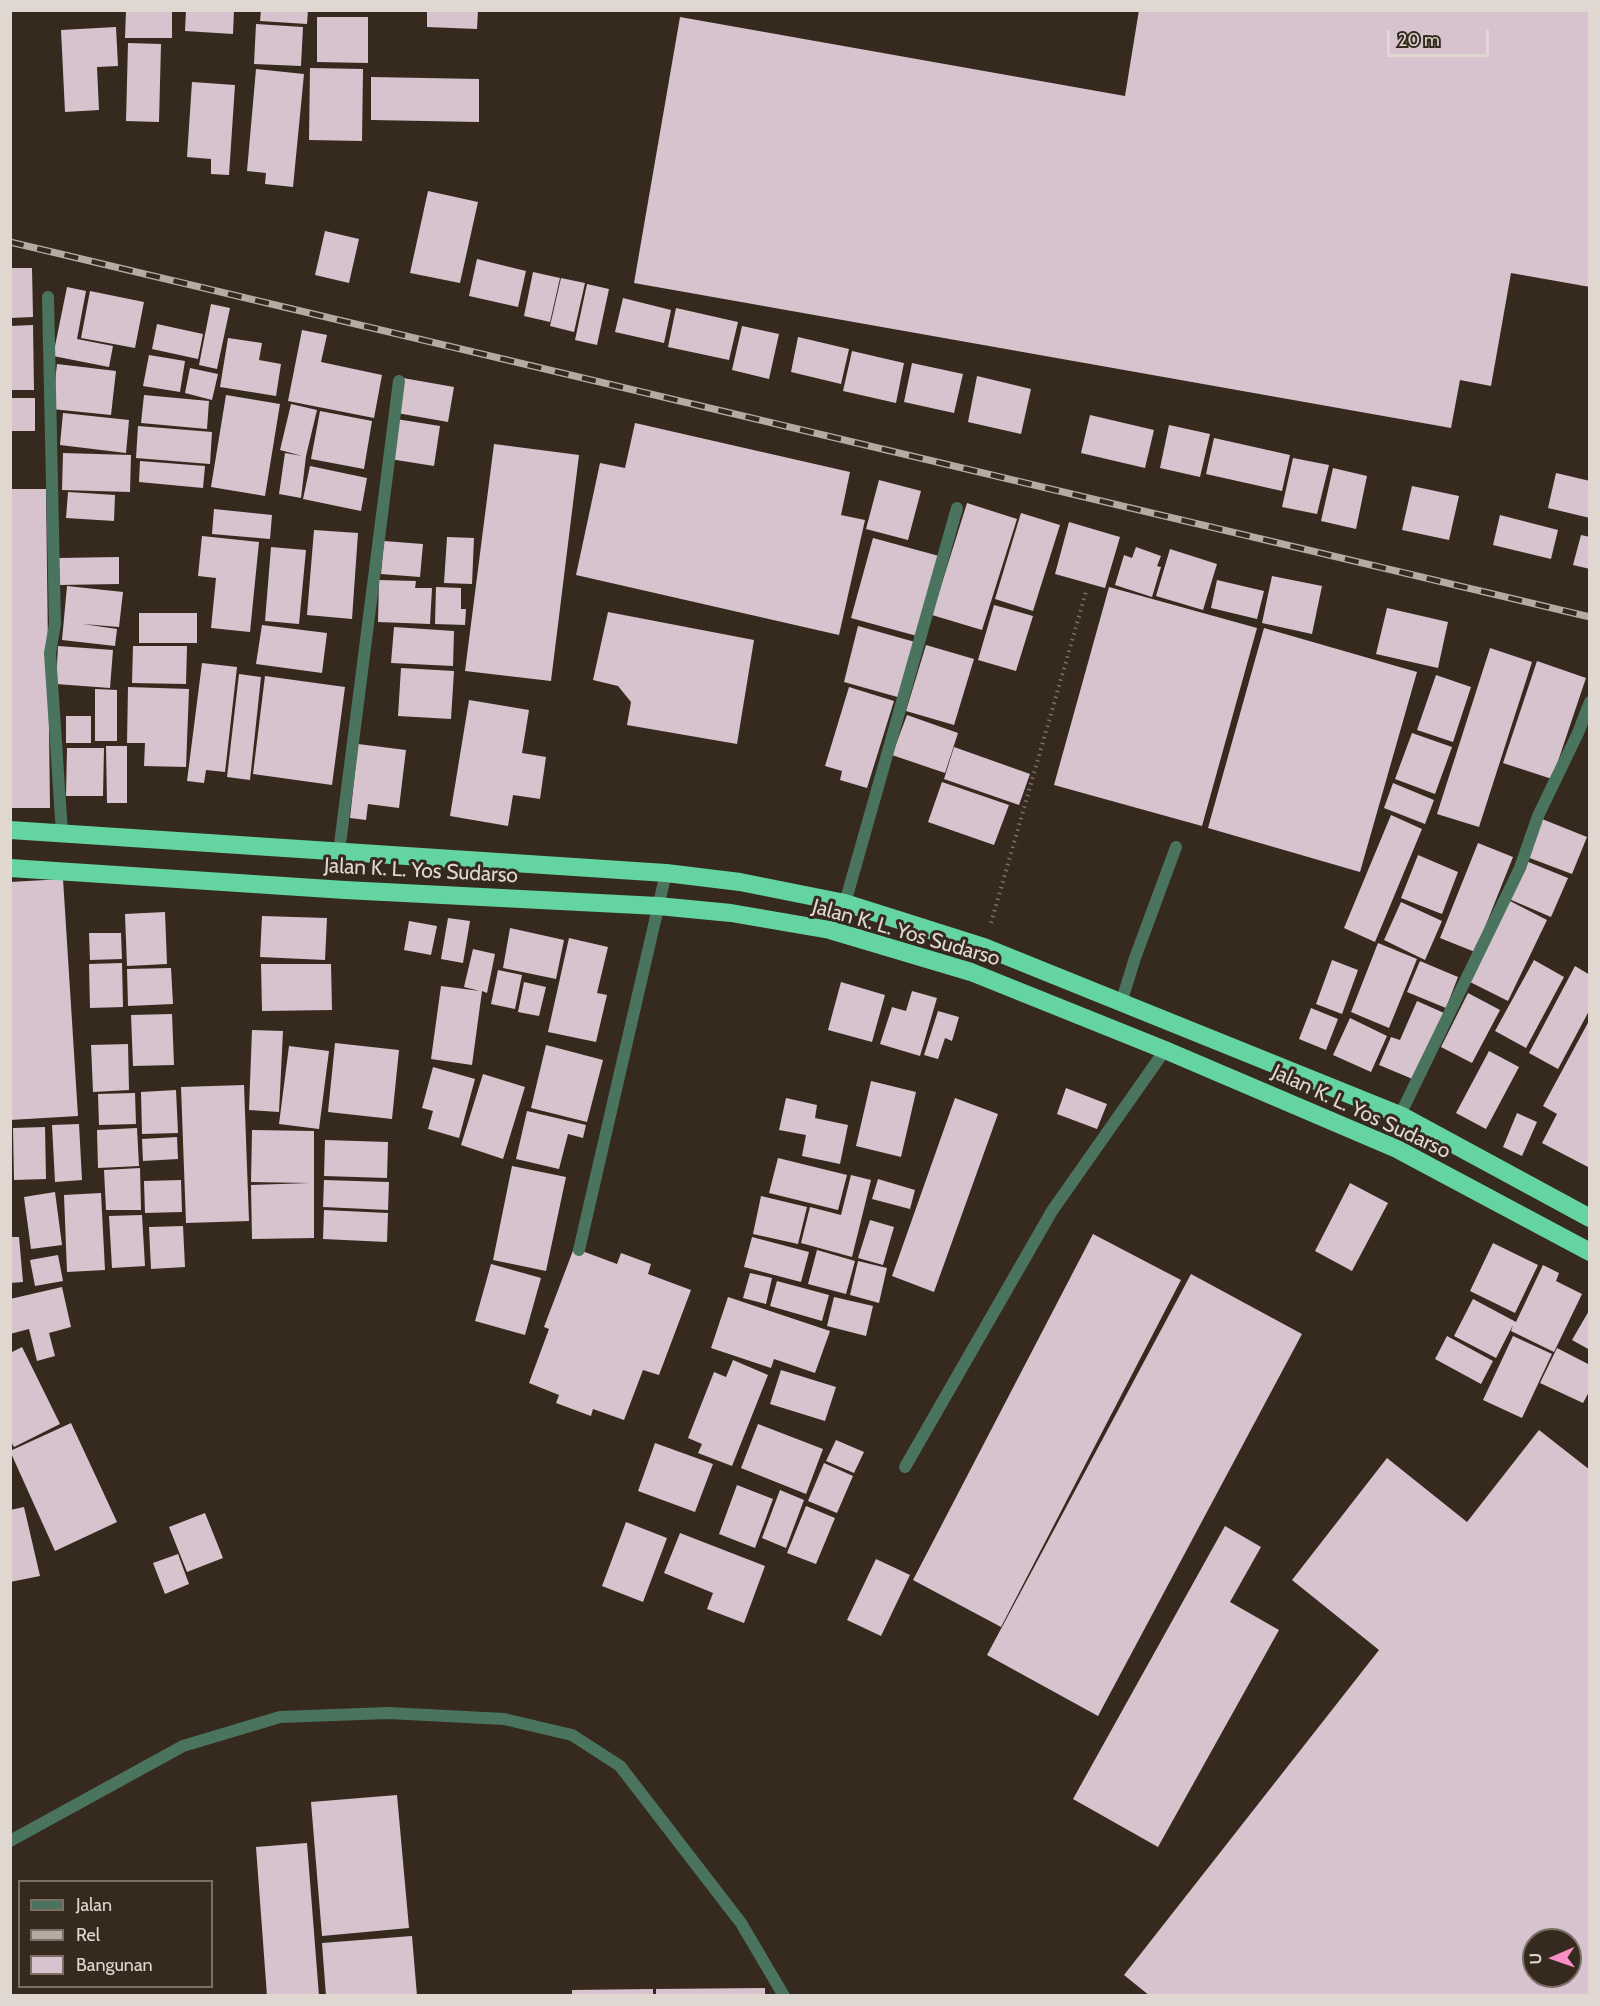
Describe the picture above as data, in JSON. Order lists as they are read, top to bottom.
{
  "streets": {
    "highway": ["Jalan K. L. Yos Sudarso"]
  },
  "legend": ["Jalan", "Rel", "Bangunan"],
  "scale_bar": "20 m",
  "north": "left"
}
